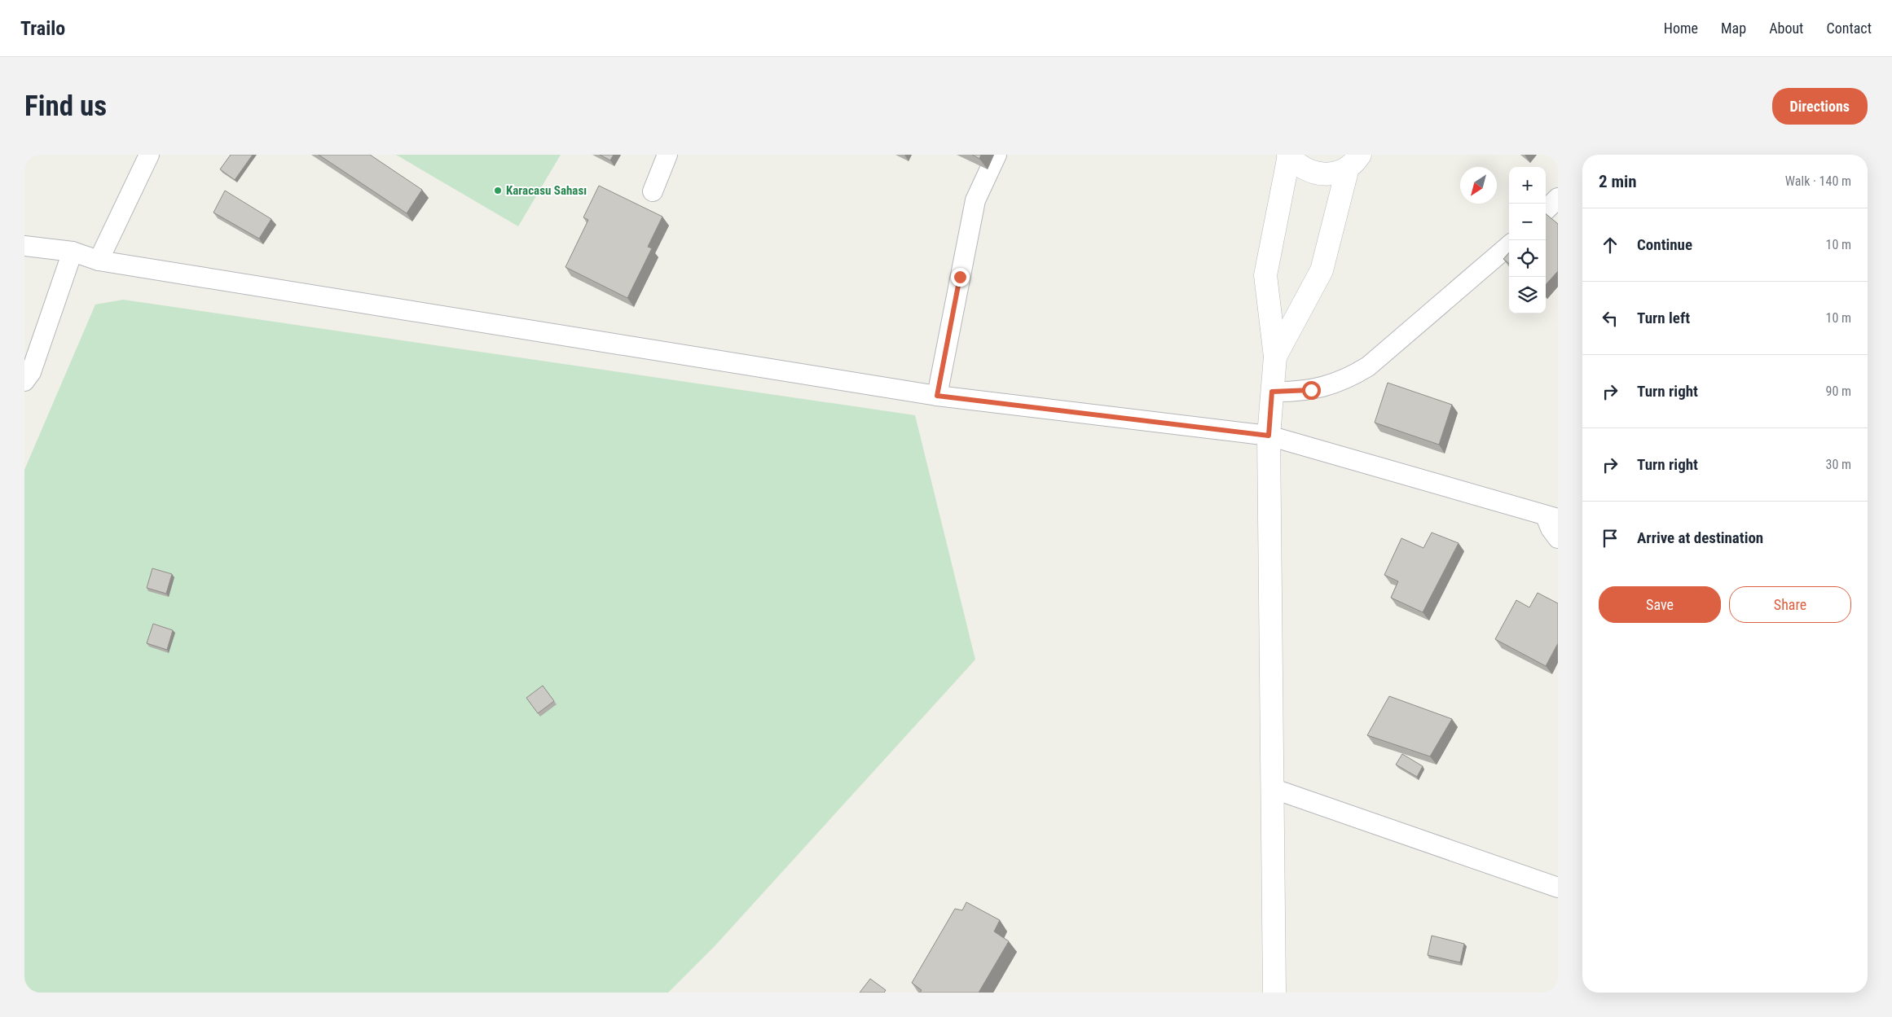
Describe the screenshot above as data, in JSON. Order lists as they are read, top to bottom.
{
  "places": ["Karacasu Sahası"],
  "north": "bottom left",
  "page": {
    "header": "Trailo",
    "nav": [
      "Home",
      "Map",
      "About",
      "Contact"
    ],
    "buttons": [
      "Directions",
      ["Save", "Share"]
    ],
    "title": "Find us",
    "heading": ["2 min", "Walk · 140 m"],
    "map_buttons": ["+", "−"],
    "list": [
      ["Continue", "10 m"],
      ["Turn left", "10 m"],
      ["Turn right", "90 m"],
      ["Turn right", "30 m"],
      "Arrive at destination"
    ]
  }
}
